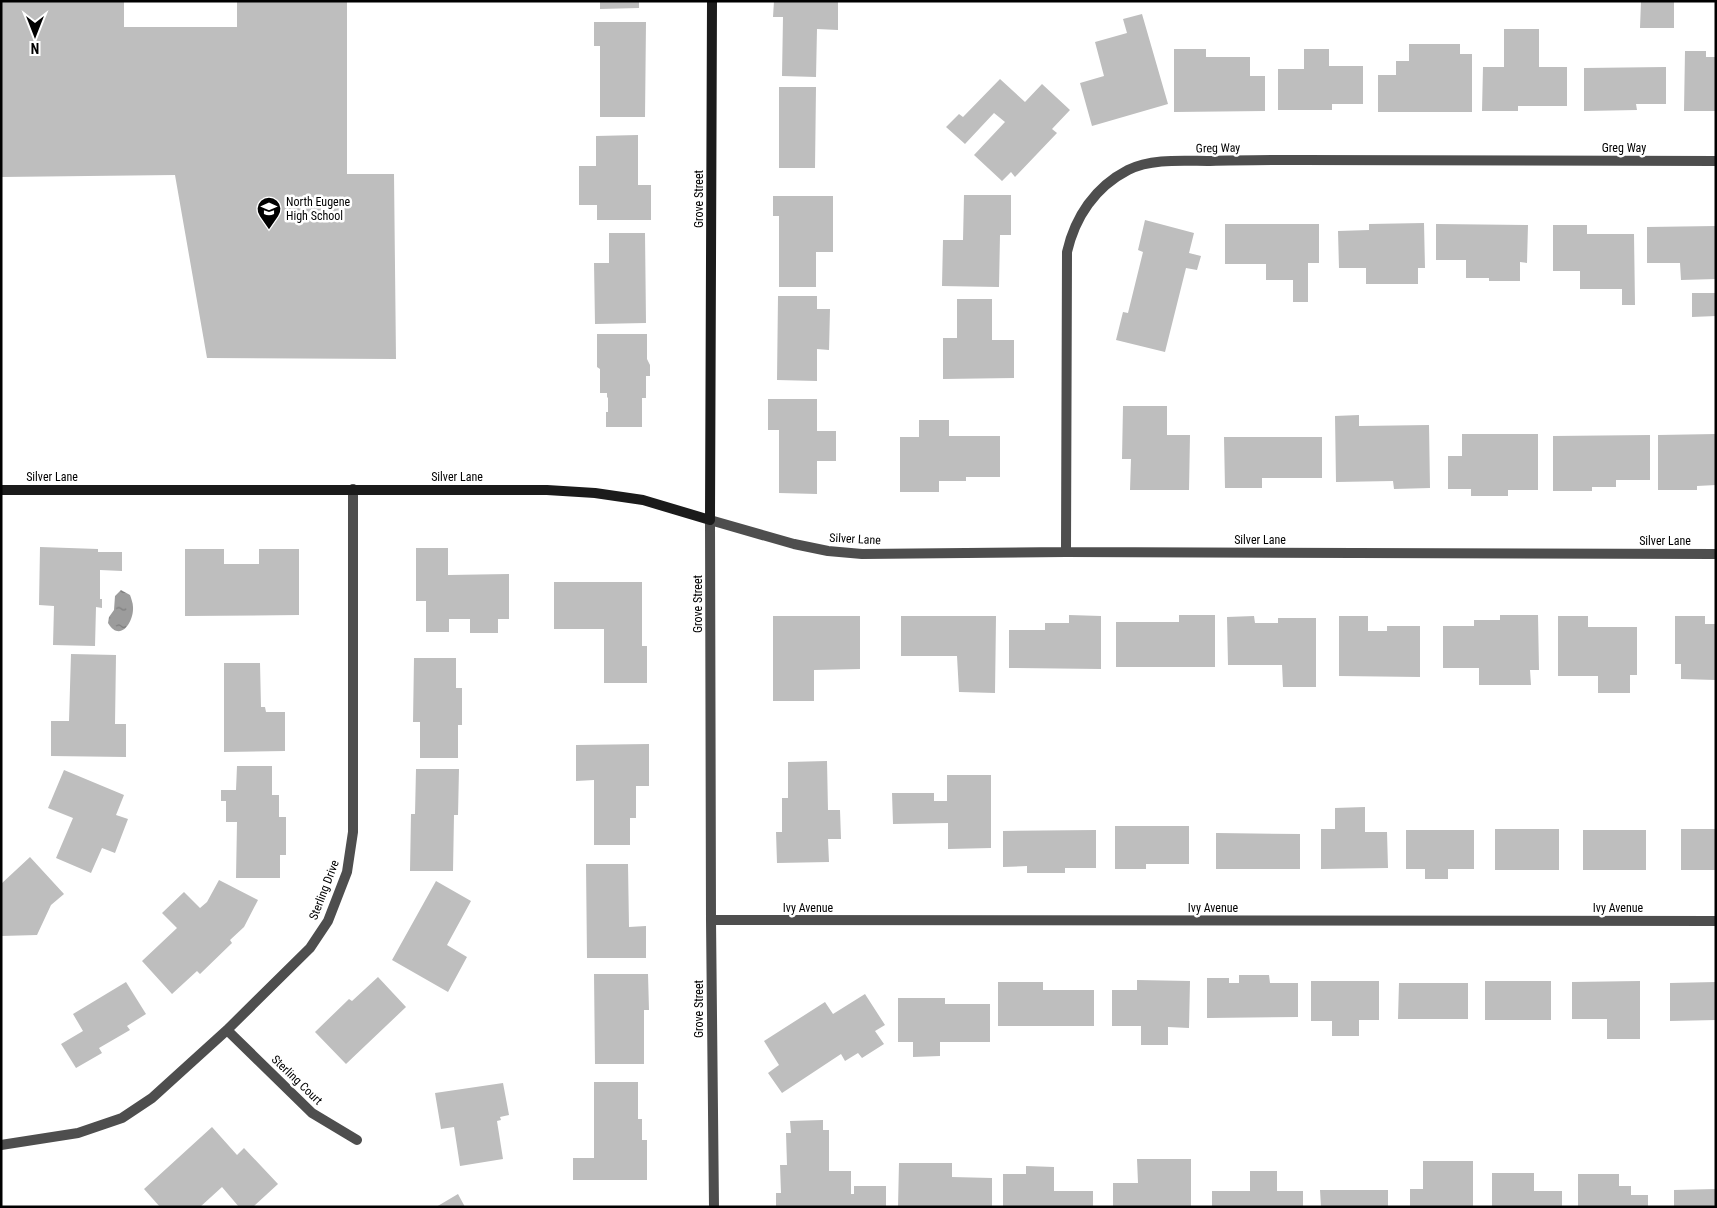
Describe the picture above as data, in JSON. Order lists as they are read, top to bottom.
{
  "streets": {
    "street": [
      "Greg Way",
      "Grove Street",
      "Silver Lane",
      "Sterling Drive",
      "Ivy Avenue",
      "Sterling Court"
    ]
  },
  "crossings": [
    ["Greg Way", "Silver Lane"],
    ["Grove Street", "Silver Lane"],
    ["Grove Street", "Ivy Avenue"],
    ["Silver Lane", "Sterling Drive"],
    ["Sterling Drive", "Sterling Court"]
  ],
  "places": {
    "school or university": ["North Eugene High School"]
  },
  "north": "bottom"
}
